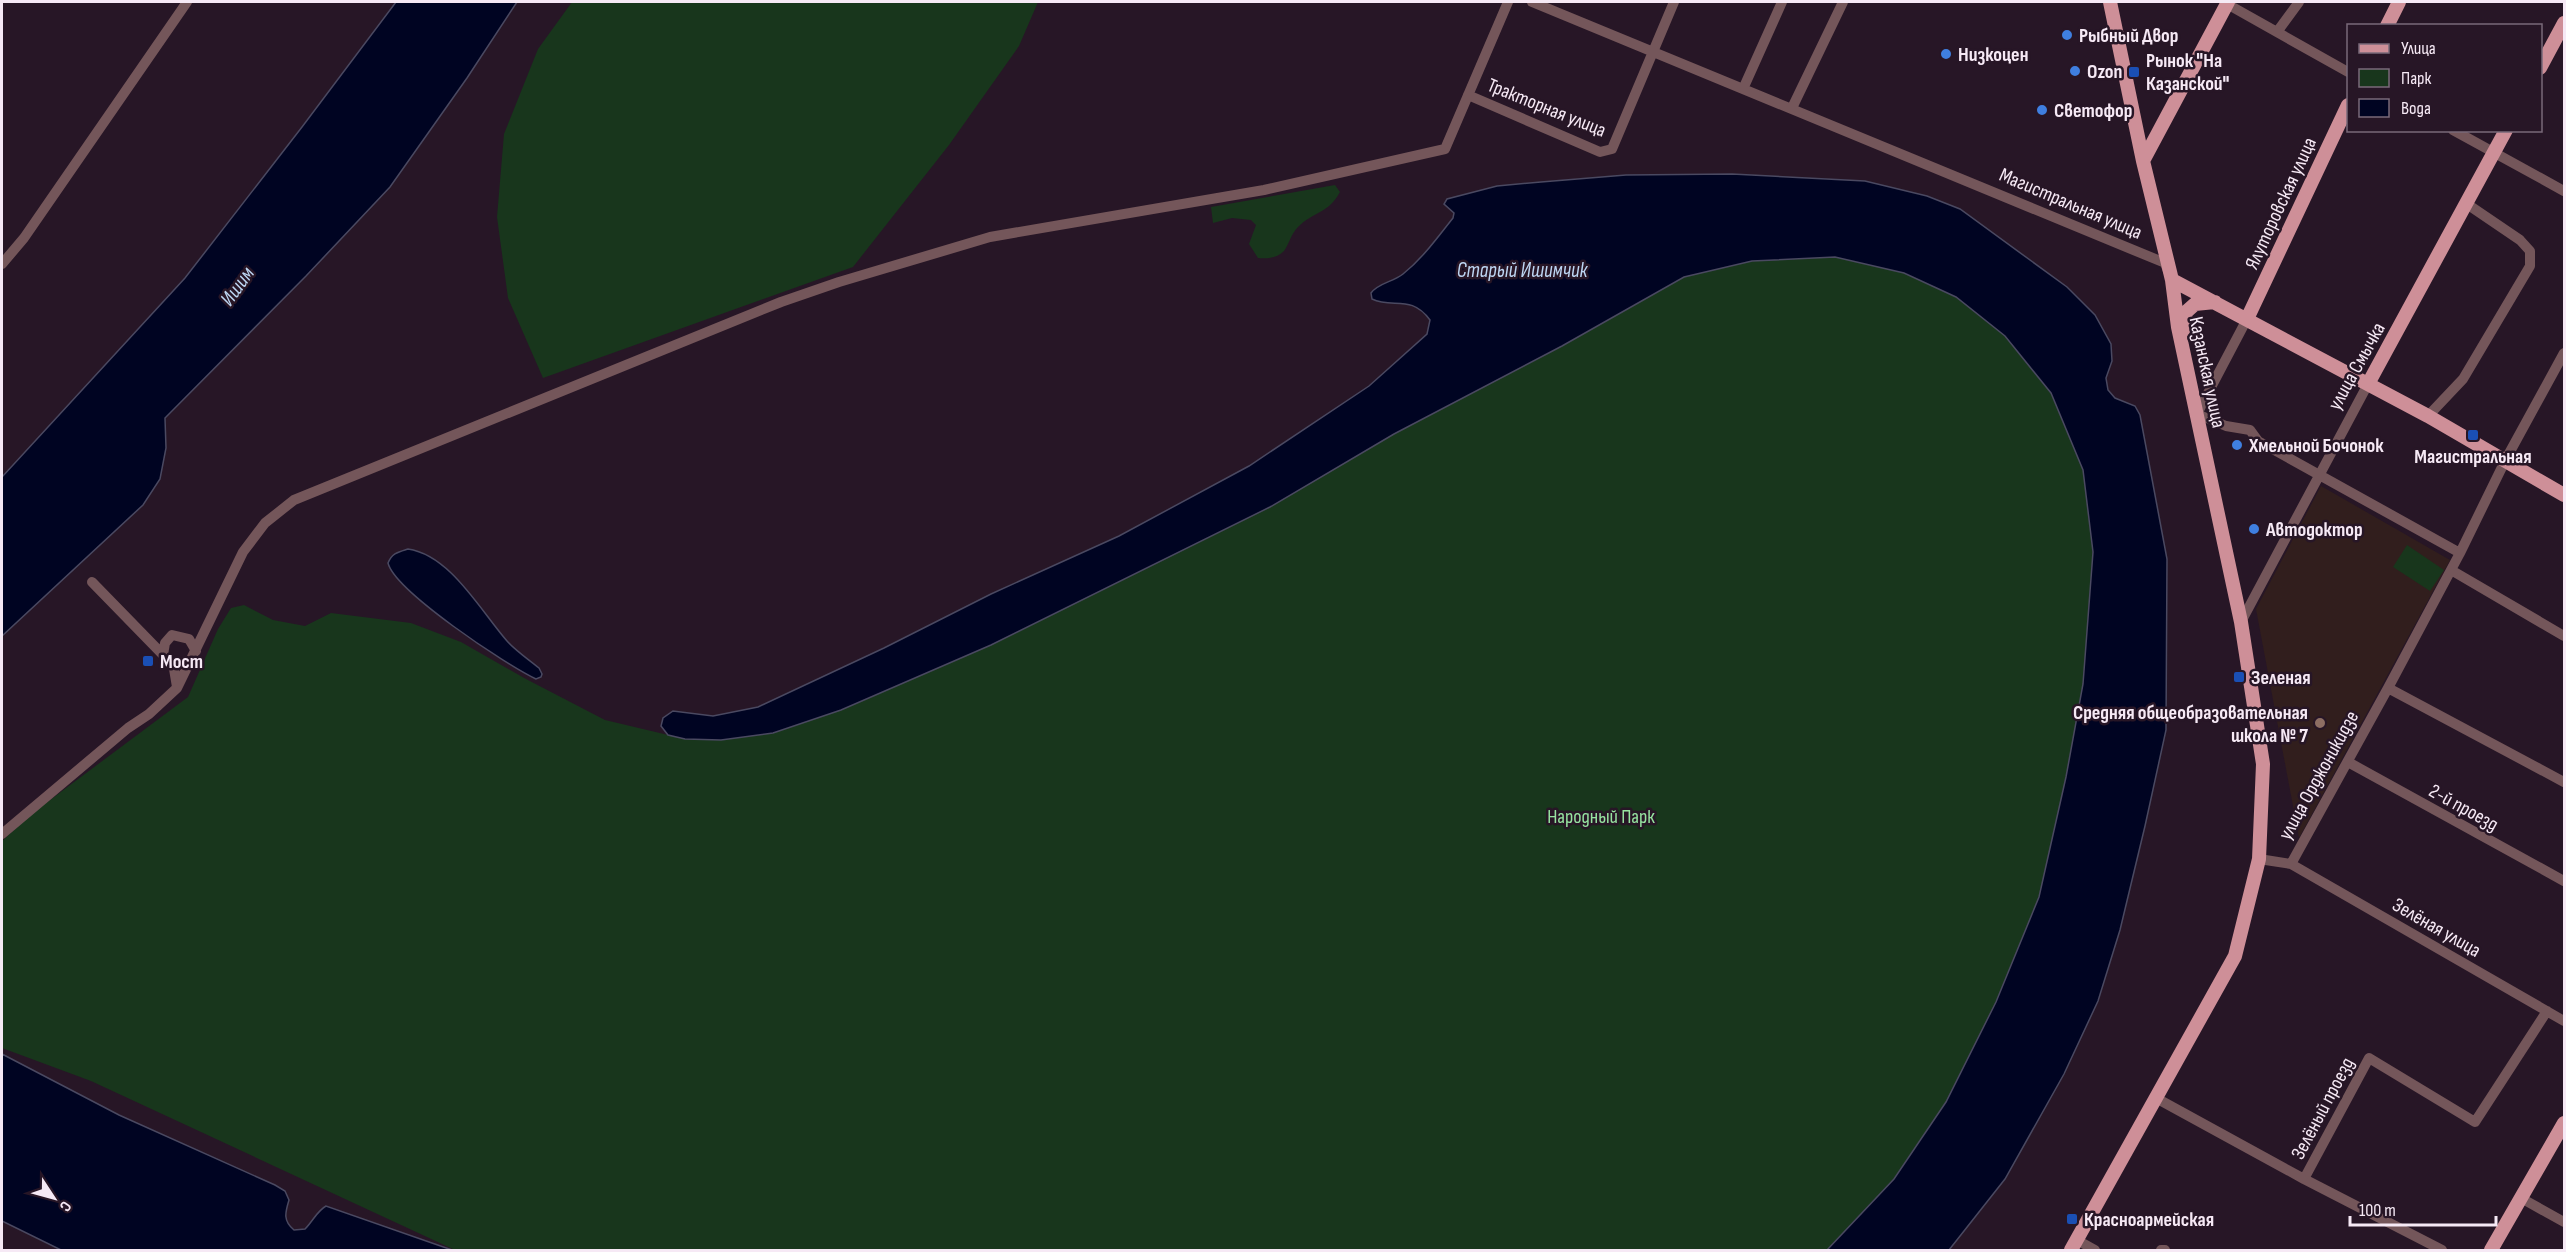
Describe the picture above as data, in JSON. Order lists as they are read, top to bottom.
{
  "streets": {
    "main road": [
      "Магистральная улица",
      "Ялуторовская улица",
      "улица Смычка",
      "Казанская улица"
    ],
    "street": [
      "Тракторная улица",
      "улица Орджоникидзе",
      "2-й проезд",
      "Зелёная улица",
      "Зелёный проезд"
    ]
  },
  "crossings": [
    ["Тракторная улица", "Магистральная улица"],
    ["Магистральная улица", "Ялуторовская улица"],
    ["Магистральная улица", "улица Смычка"],
    ["Магистральная улица", "Казанская улица"],
    ["Магистральная улица", "улица Орджоникидзе"],
    ["улица Смычка", "Казанская улица"],
    ["Казанская улица", "улица Орджоникидзе"],
    ["улица Орджоникидзе", "2-й проезд"],
    ["улица Орджоникидзе", "Зелёная улица"],
    ["Зелёная улица", "Зелёный проезд"]
  ],
  "water": ["Старый Ишимчик", "Ишим"],
  "parks": ["Народный Парк"],
  "places": {
    "other": [
      "Рыбный Двор",
      "Низкоцен",
      "Ozon",
      "Светофор",
      "Хмельной Бочонок",
      "Автодоктор",
      "Средняя общеобразовательная школа № 7"
    ],
    "transit": [
      "Рынок \"На Казанской\"",
      "Магистральная",
      "Мост",
      "Зеленая",
      "Красноармейская"
    ]
  },
  "legend": ["Улица", "Парк", "Вода"],
  "scale_bar": "100 m",
  "north": "bottom right"
}
